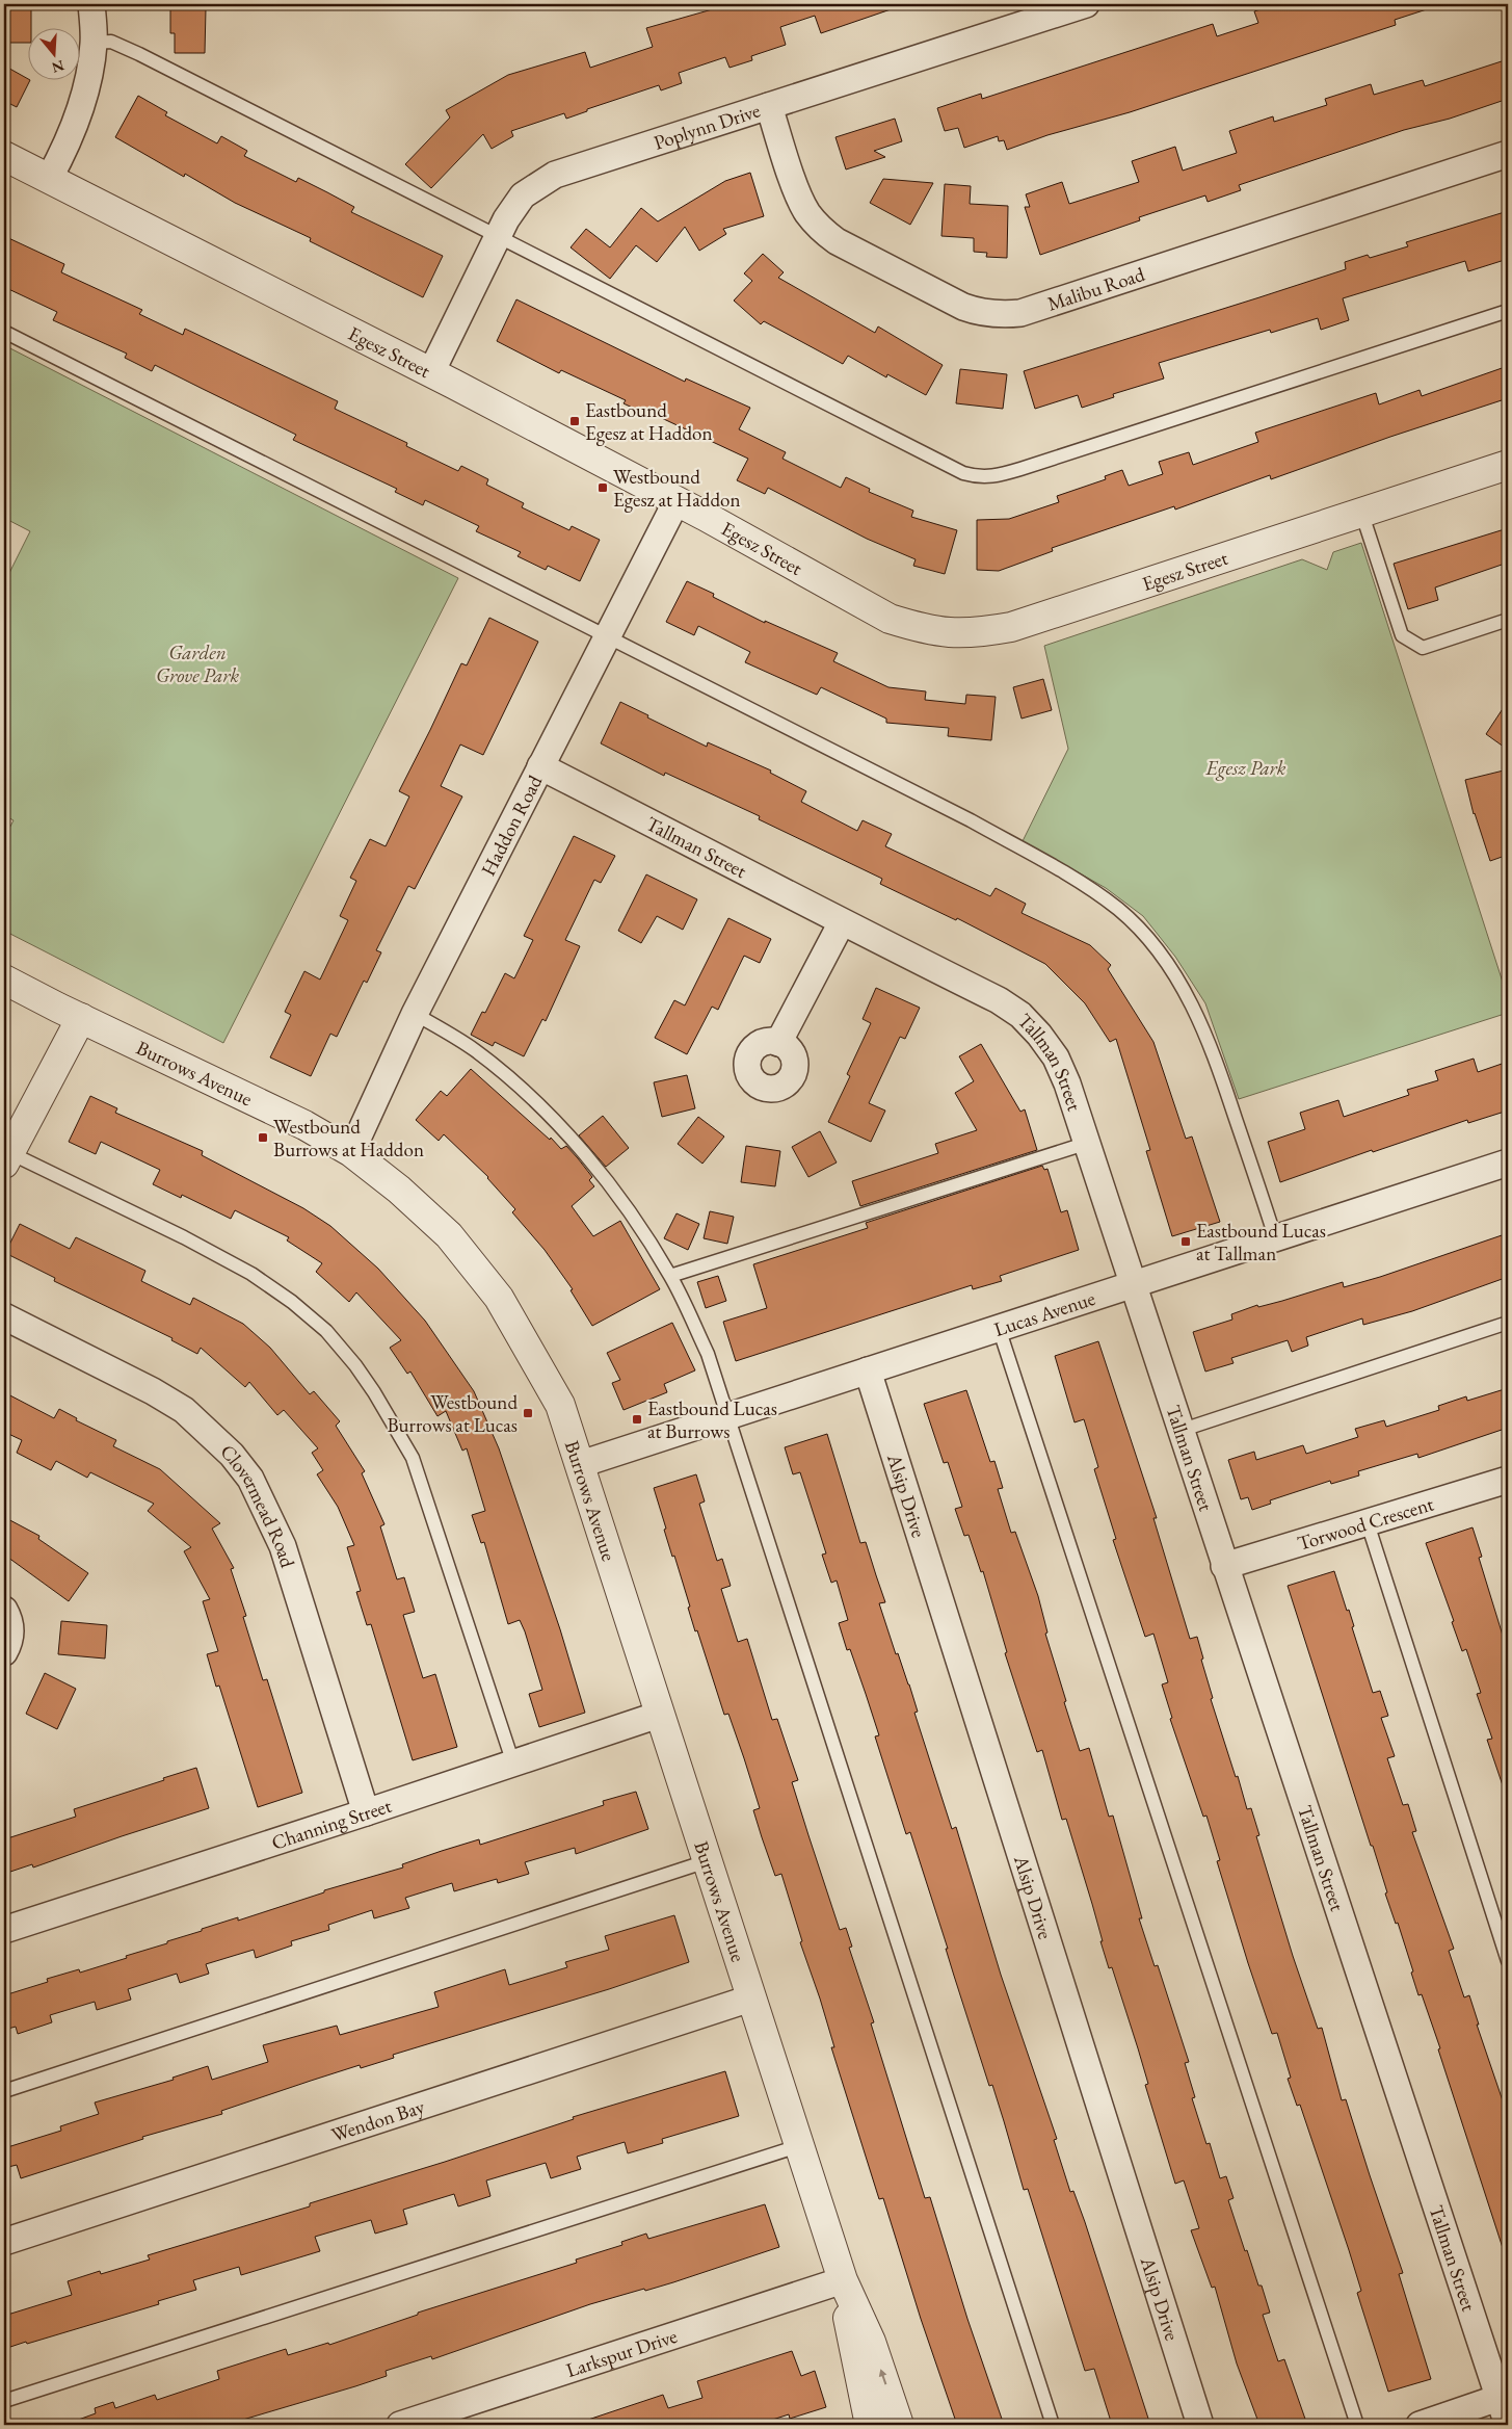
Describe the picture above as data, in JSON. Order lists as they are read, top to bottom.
{
  "streets": {
    "street": [
      "Poplynn Drive",
      "Malibu Road",
      "Egesz Street",
      "Haddon Road",
      "Tallman Street",
      "Burrows Avenue",
      "Lucas Avenue",
      "Alsip Drive",
      "Clovermead Road",
      "Torwood Crescent",
      "Channing Street",
      "Wendon Bay",
      "Larkspur Drive"
    ]
  },
  "crossings": [
    ["Poplynn Drive", "Malibu Road"],
    ["Poplynn Drive", "Egesz Street"],
    ["Egesz Street", "Haddon Road"],
    ["Haddon Road", "Tallman Street"],
    ["Haddon Road", "Burrows Avenue"],
    ["Tallman Street", "Lucas Avenue"],
    ["Tallman Street", "Torwood Crescent"],
    ["Burrows Avenue", "Lucas Avenue"],
    ["Burrows Avenue", "Channing Street"],
    ["Burrows Avenue", "Wendon Bay"],
    ["Burrows Avenue", "Larkspur Drive"],
    ["Lucas Avenue", "Alsip Drive"],
    ["Clovermead Road", "Channing Street"]
  ],
  "parks": ["Garden Grove Park", "Egesz Park"],
  "places": {
    "transit": [
      "Eastbound Egesz at Haddon",
      "Westbound Egesz at Haddon",
      "Westbound Burrows at Haddon",
      "Eastbound Lucas at Tallman",
      "Westbound Burrows at Lucas",
      "Eastbound Lucas at Burrows"
    ]
  },
  "north": "bottom"
}
